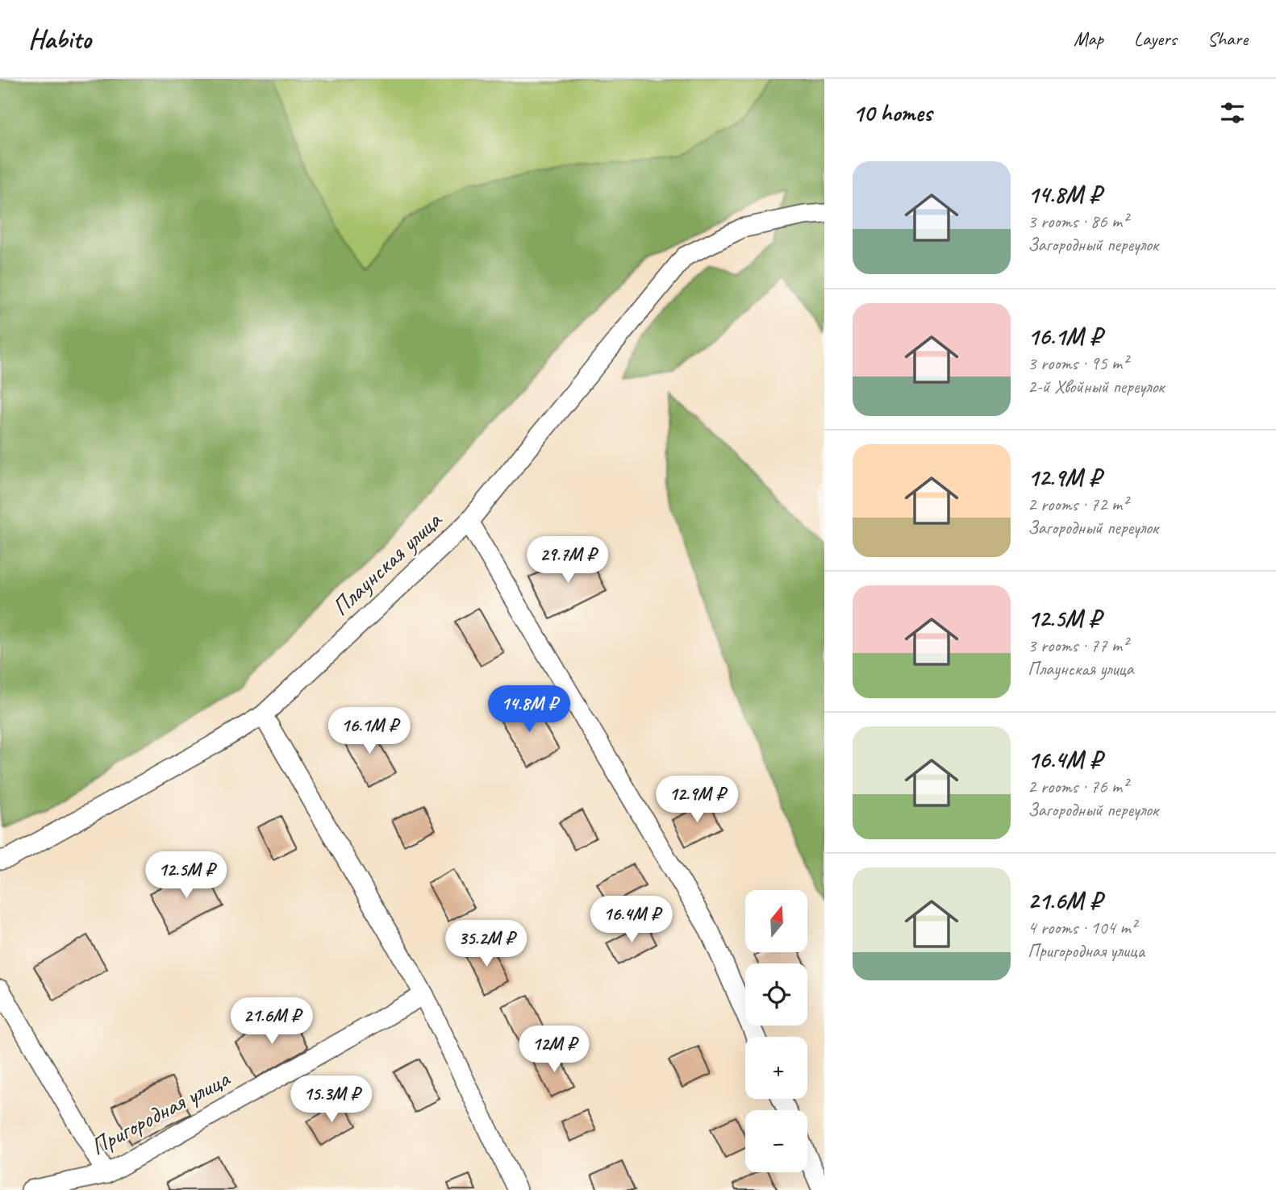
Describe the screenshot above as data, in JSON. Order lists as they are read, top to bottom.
{
  "streets": {
    "street": ["Плаунская улица", "Пригородная улица"]
  },
  "north": "top",
  "page": {
    "header": "Habito",
    "nav": ["Map", "Layers", "Share"],
    "heading": "10 homes",
    "list": [
      {
        "name": "14.8M ₽",
        "note": "3 rooms · 86 m² · Загородный переулок"
      },
      {
        "name": "16.1M ₽",
        "note": "3 rooms · 95 m² · 2-й Хвойный переулок"
      },
      {
        "name": "12.9M ₽",
        "note": "2 rooms · 72 m² · Загородный переулок"
      },
      {
        "name": "12.5M ₽",
        "note": "3 rooms · 77 m² · Плаунская улица"
      },
      {
        "name": "16.4M ₽",
        "note": "2 rooms · 76 m² · Загородный переулок"
      },
      {
        "name": "21.6M ₽",
        "note": "4 rooms · 104 m² · Пригородная улица"
      }
    ],
    "price": [
      "29.7M ₽",
      "14.8M ₽",
      "16.1M ₽",
      "12.9M ₽",
      "12.5M ₽",
      "16.4M ₽",
      "35.2M ₽",
      "21.6M ₽",
      "12M ₽",
      "15.3M ₽"
    ],
    "map_buttons": ["+", "−"]
  }
}
